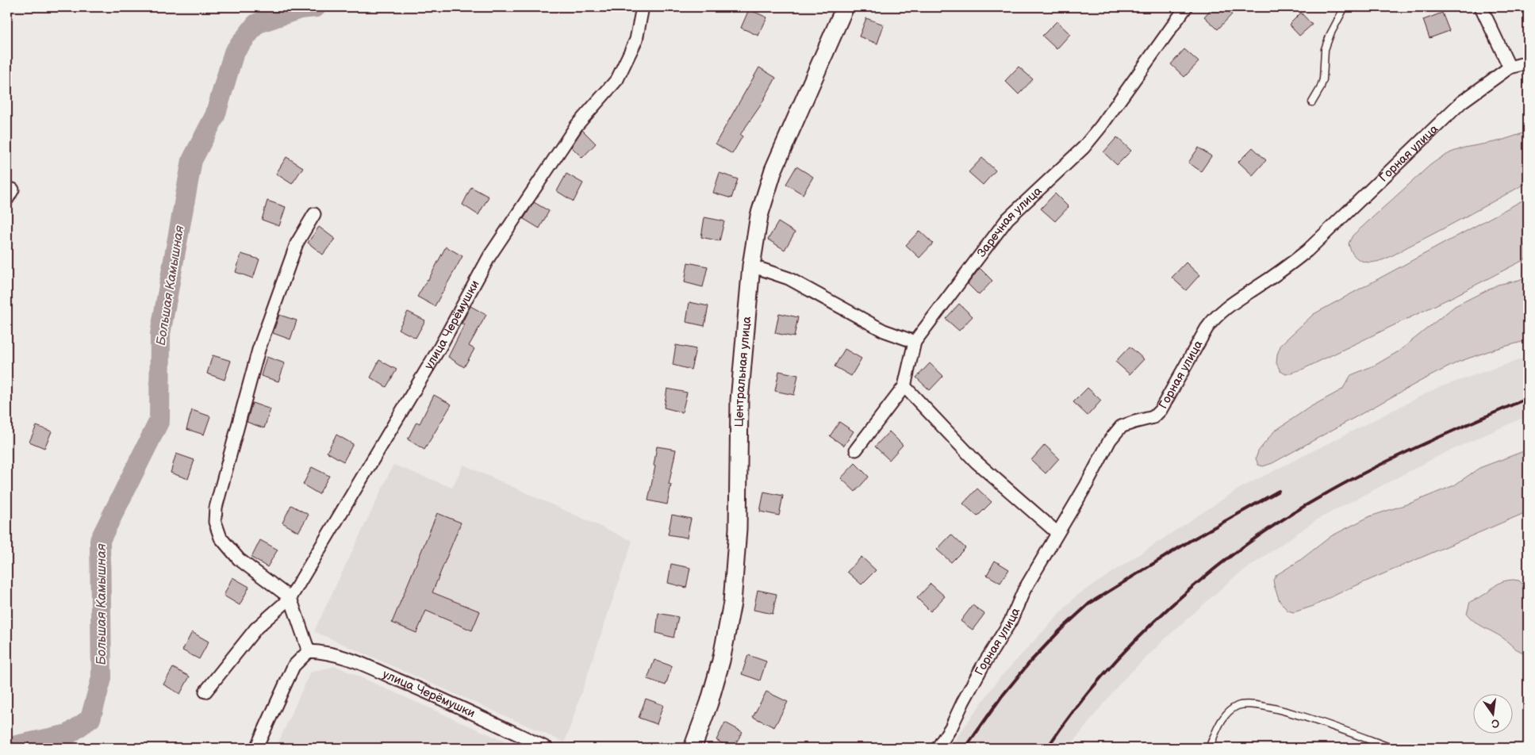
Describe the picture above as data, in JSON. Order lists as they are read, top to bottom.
{
  "streets": {
    "street": [
      "Горная улица",
      "Заречная улица",
      "улица Черёмушки",
      "Центральная улица"
    ]
  },
  "water": ["Большая Камышная"],
  "north": "bottom"
}
